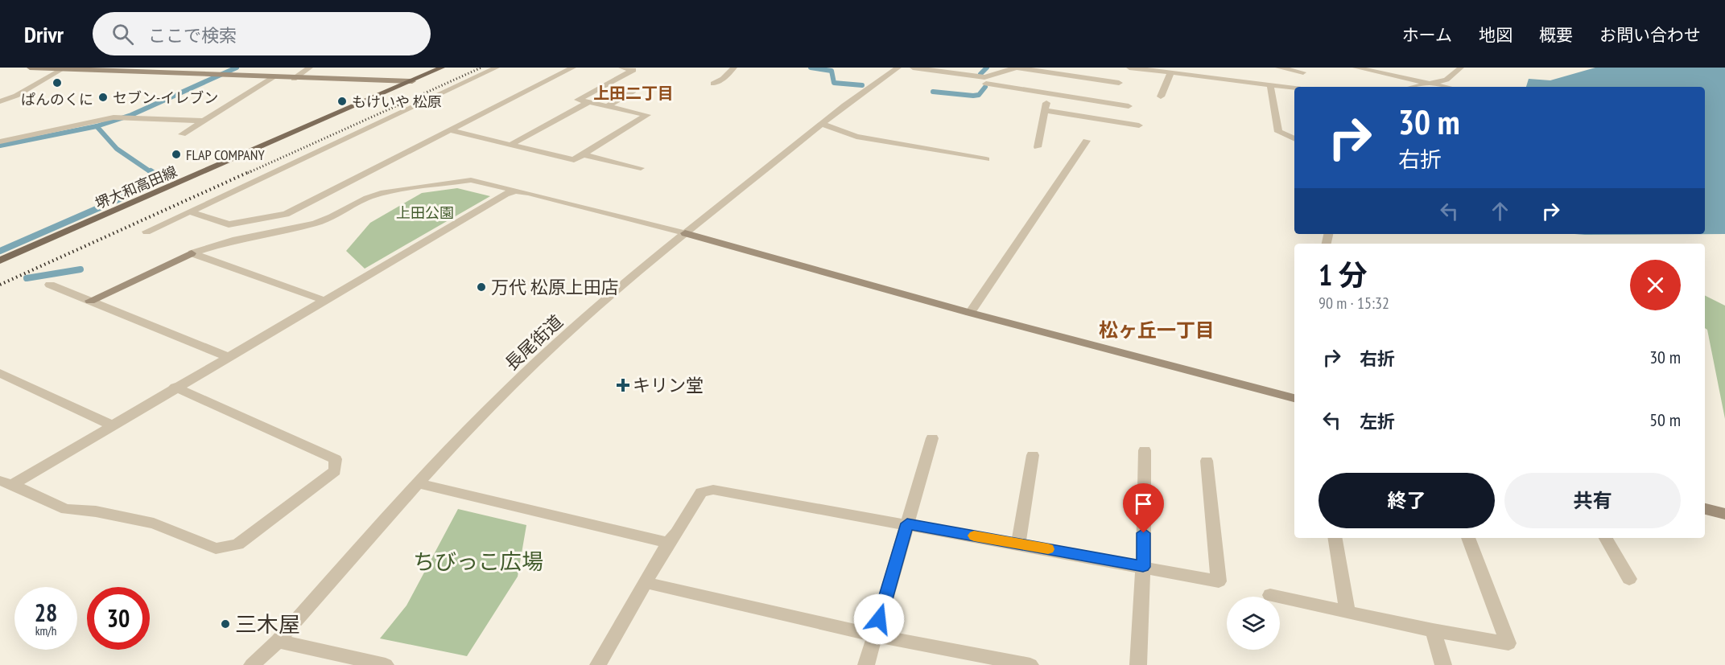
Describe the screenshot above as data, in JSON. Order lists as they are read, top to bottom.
{
  "streets": {
    "main road": ["堺大和高田線"],
    "street": ["長尾街道"]
  },
  "districts": ["上田二丁目", "松ヶ丘一丁目"],
  "parks": ["上田公園", "ちびっこ広場"],
  "places": {
    "other": [
      "ぱんのくに",
      "セブン-イレブン",
      "もけいや 松原",
      "FLAP COMPANY",
      "万代 松原上田店",
      "三木屋"
    ],
    "health": ["キリン堂"]
  },
  "page": {
    "header": "Drivr",
    "search": "ここで検索",
    "nav": [
      "ホーム",
      "地図",
      "概要",
      "お問い合わせ"
    ],
    "turn": ["30 m", "右折"],
    "heading": ["1 分", "90 m · 15:32"],
    "list": [
      {
        "name": "右折",
        "value": "30 m"
      },
      {
        "name": "左折",
        "value": "50 m"
      }
    ],
    "buttons": ["終了", "共有"],
    "speed": "28 km/h",
    "limit": "30"
  }
}
